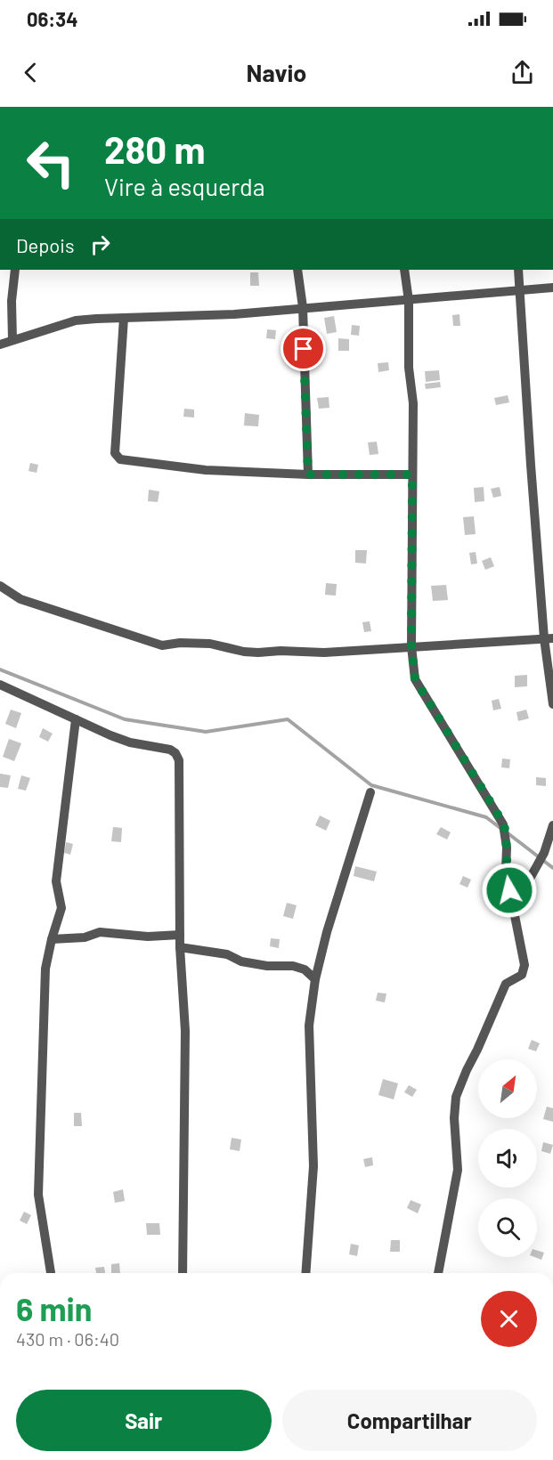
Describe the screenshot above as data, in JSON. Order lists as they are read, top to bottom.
{
  "north": "top right",
  "page": {
    "status": "06:34",
    "header": "Navio",
    "turn": ["280 m", "Vire à esquerda"],
    "then": "Depois",
    "heading": ["6 min", "430 m · 06:40"],
    "buttons": ["Sair", "Compartilhar"]
  }
}
